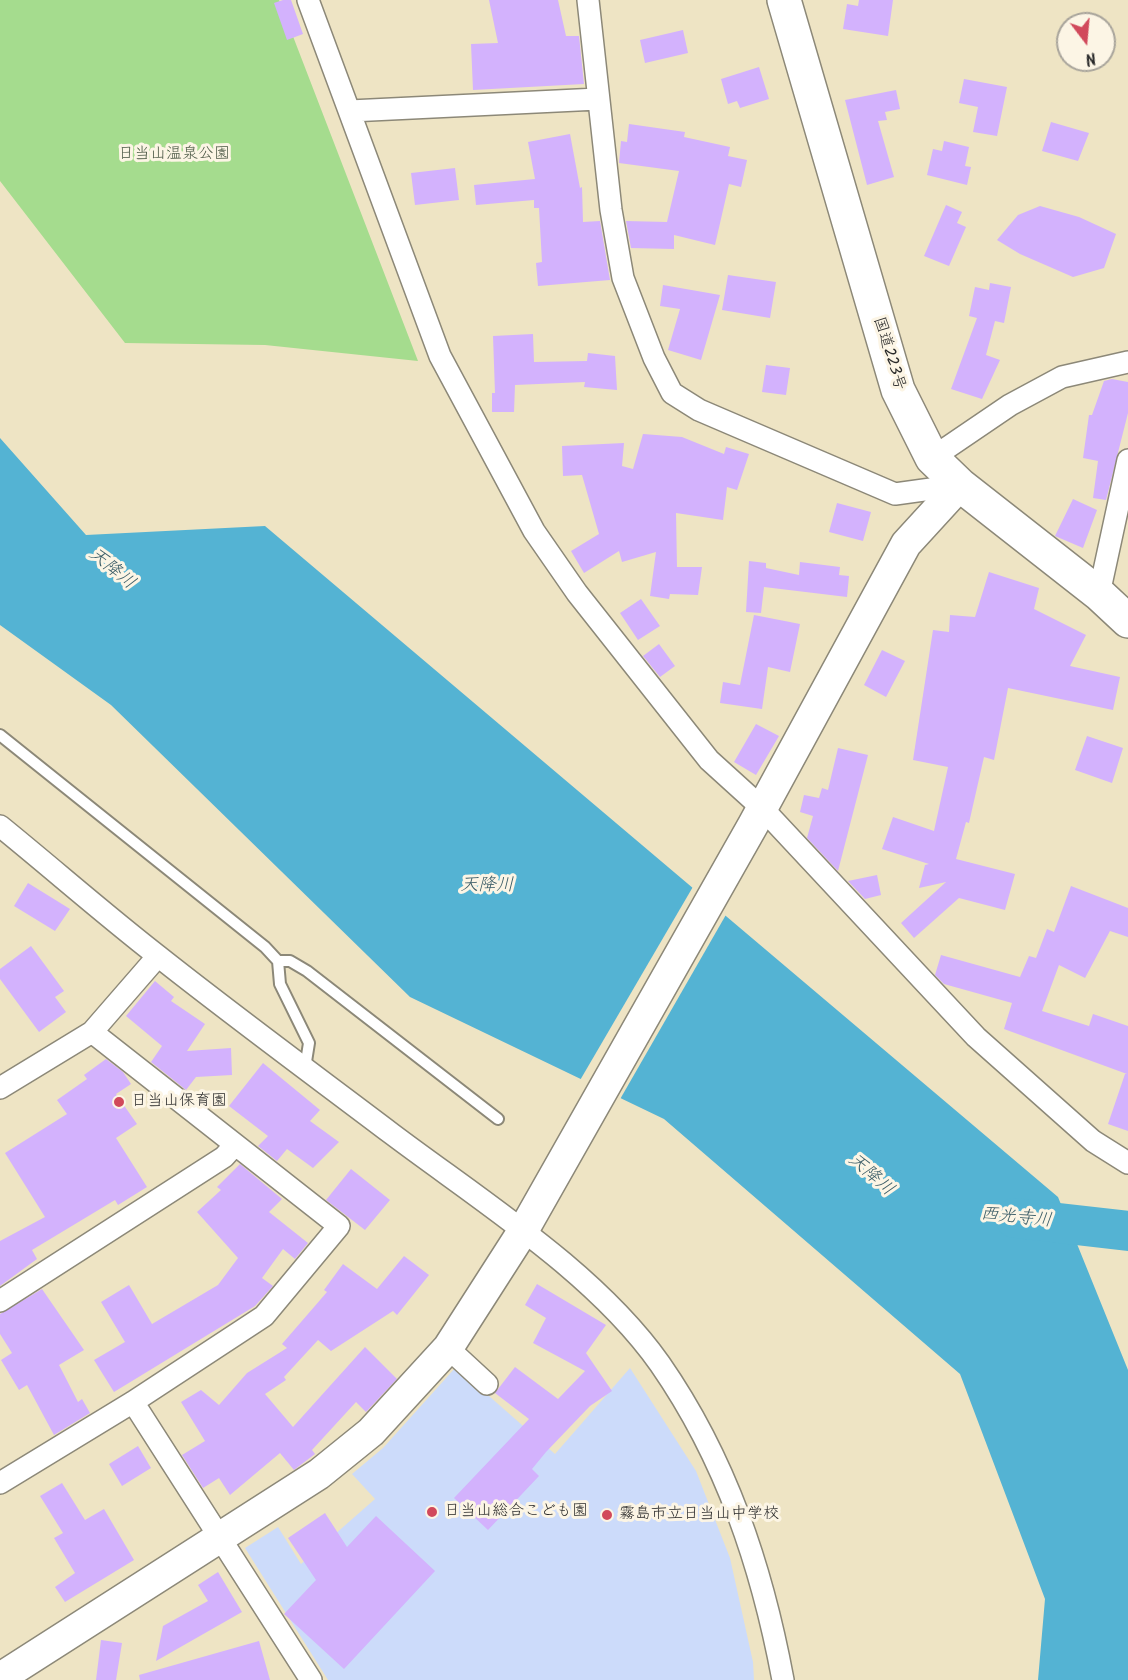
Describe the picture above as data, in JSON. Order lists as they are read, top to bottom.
{
  "streets": {
    "highway": ["国道223号"]
  },
  "water": ["天降川", "西光寺川"],
  "parks": ["日当山温泉公園"],
  "places": ["日当山保育園", "日当山総合こども園", "霧島市立日当山中学校"],
  "north": "bottom"
}
